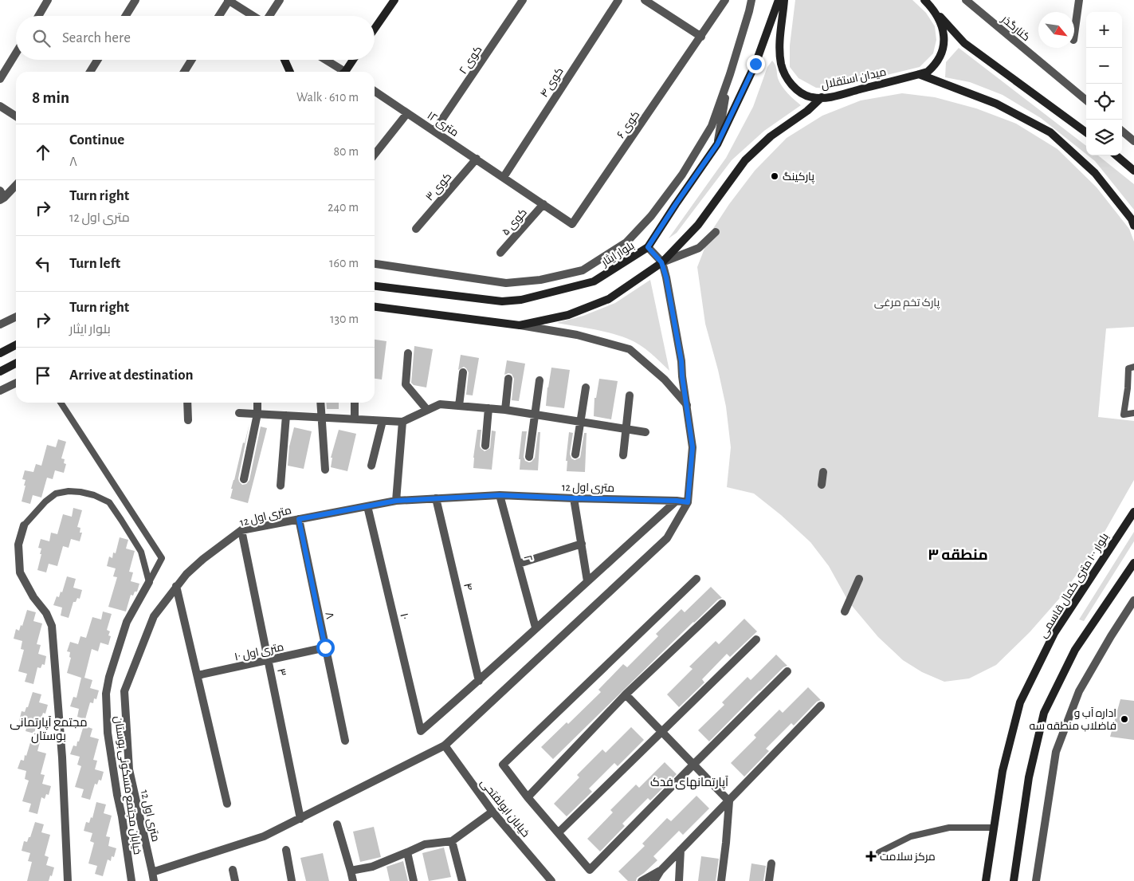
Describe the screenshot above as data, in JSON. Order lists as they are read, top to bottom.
{
  "streets": {
    "main road": ["میدان استقلال", "بلوار ایثار", "بلوار ۱۰۰ متری کمال قاسمی"],
    "street": [
      "کنارگذر",
      "کوی ۲",
      "کوی ۴",
      "۱۲ متری",
      "کوی ۶",
      "کوی ۳",
      "کوی ۵",
      "12 متری اول",
      "۲",
      "۴",
      "۸",
      "۱۰",
      "۱۰ متری اول",
      "۳",
      "خیابان مجتمع مسکونی بوستان",
      "خیابان ابولفتحی"
    ]
  },
  "crossings": [
    ["کوی ۲", "۱۲ متری"],
    ["کوی ۴", "۱۲ متری"],
    ["۱۲ متری", "کوی ۶"],
    ["۱۲ متری", "کوی ۳"],
    ["۱۲ متری", "کوی ۵"],
    ["12 متری اول", "۲"],
    ["12 متری اول", "۴"],
    ["12 متری اول", "۸"],
    ["12 متری اول", "۱۰"],
    ["12 متری اول", "۳"],
    ["۴", "۱۰"],
    ["۸", "۱۰ متری اول"],
    ["۱۰ متری اول", "۳"]
  ],
  "districts": ["منطقه ۳", "مجتمع آپارتمانی بوستان", "آپارتمانهای فدک"],
  "parks": ["پارک تخم مرغی"],
  "places": {
    "other": ["پارکینگ", "اداره آب و فاضلاب منطقه سه"],
    "health": ["مرکز سلامت"]
  },
  "north": "bottom right",
  "page": {
    "map_buttons": ["+", "−"],
    "search": "Search here",
    "heading": ["8 min", "Walk · 610 m"],
    "list": [
      ["Continue", "۸", "80 m"],
      ["Turn right", "12 متری اول", "240 m"],
      ["Turn left", "160 m"],
      ["Turn right", "بلوار ایثار", "130 m"],
      "Arrive at destination"
    ]
  }
}
